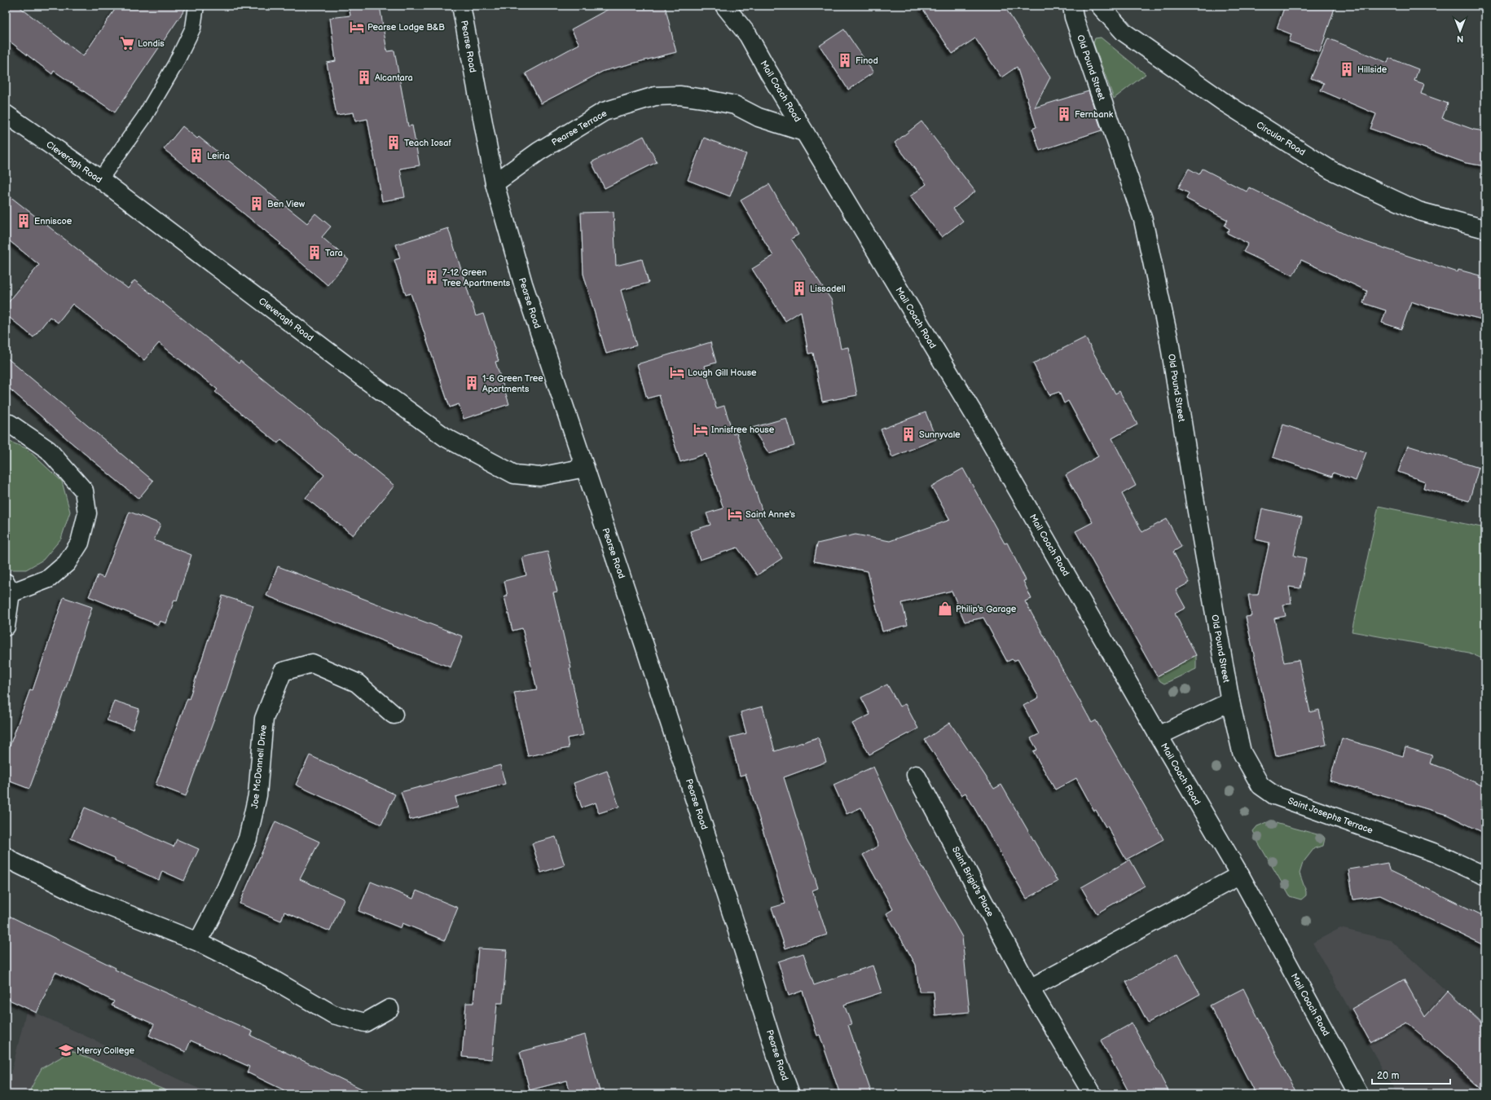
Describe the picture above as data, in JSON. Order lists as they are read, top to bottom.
{
  "streets": {
    "street": [
      "Pearse Road",
      "Old Pound Street",
      "Mail Coach Road",
      "Pearse Terrace",
      "Circular Road",
      "Cleveragh Road",
      "Joe McDonnell Drive",
      "Saint Josephs Terrace",
      "Saint Brigid's Place"
    ]
  },
  "crossings": [
    ["Pearse Road", "Pearse Terrace"],
    ["Pearse Road", "Cleveragh Road"],
    ["Old Pound Street", "Saint Josephs Terrace"],
    ["Mail Coach Road", "Pearse Terrace"]
  ],
  "places": {
    "hotel": [
      "Pearse Lodge B&B",
      "Lough Gill House",
      "Innisfree house",
      "Saint Anne's"
    ],
    "supermarket": ["Londis"],
    "building": [
      "Finod",
      "Hillside",
      "Alcantara",
      "Fernbank",
      "Teach Iosaf",
      "Leiria",
      "Ben View",
      "Enniscoe",
      "Tara",
      "7-12 Green Tree Apartments",
      "Lissadell",
      "1-6 Green Tree Apartments",
      "Sunnyvale"
    ],
    "shop": ["Philip's Garage"],
    "school or university": ["Mercy College"]
  },
  "scale_bar": "20 m",
  "north": "bottom"
}
